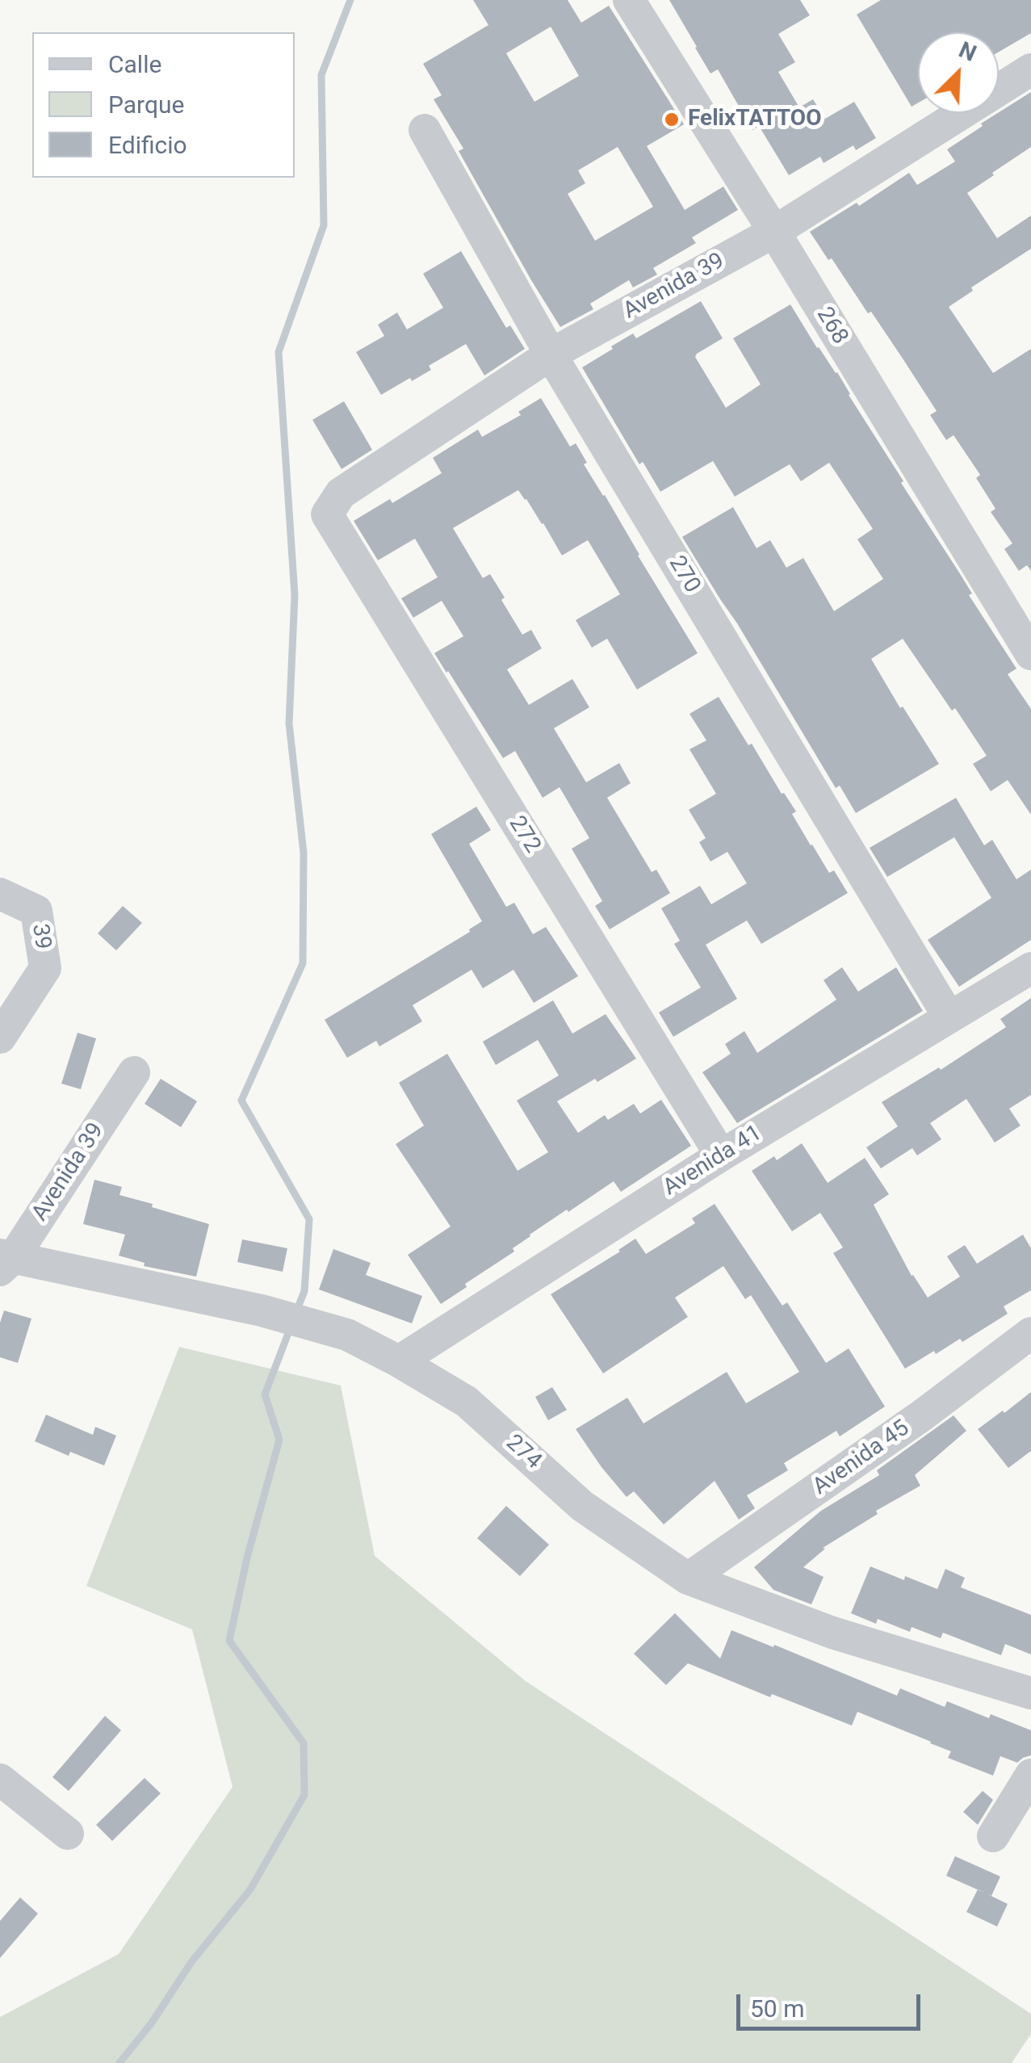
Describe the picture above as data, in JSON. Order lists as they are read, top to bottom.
{
  "streets": {
    "street": [
      "Avenida 39",
      "268",
      "270",
      "272",
      "39",
      "Avenida 41",
      "274",
      "Avenida 45"
    ]
  },
  "crossings": [
    ["Avenida 39", "268"],
    ["Avenida 39", "270"],
    ["Avenida 39", "272"],
    ["Avenida 39", "274"],
    ["270", "Avenida 41"],
    ["272", "Avenida 41"],
    ["Avenida 41", "274"],
    ["274", "Avenida 45"]
  ],
  "places": ["FelixTATTOO"],
  "legend": ["Calle", "Parque", "Edificio"],
  "scale_bar": "50 m",
  "north": "top right"
}
